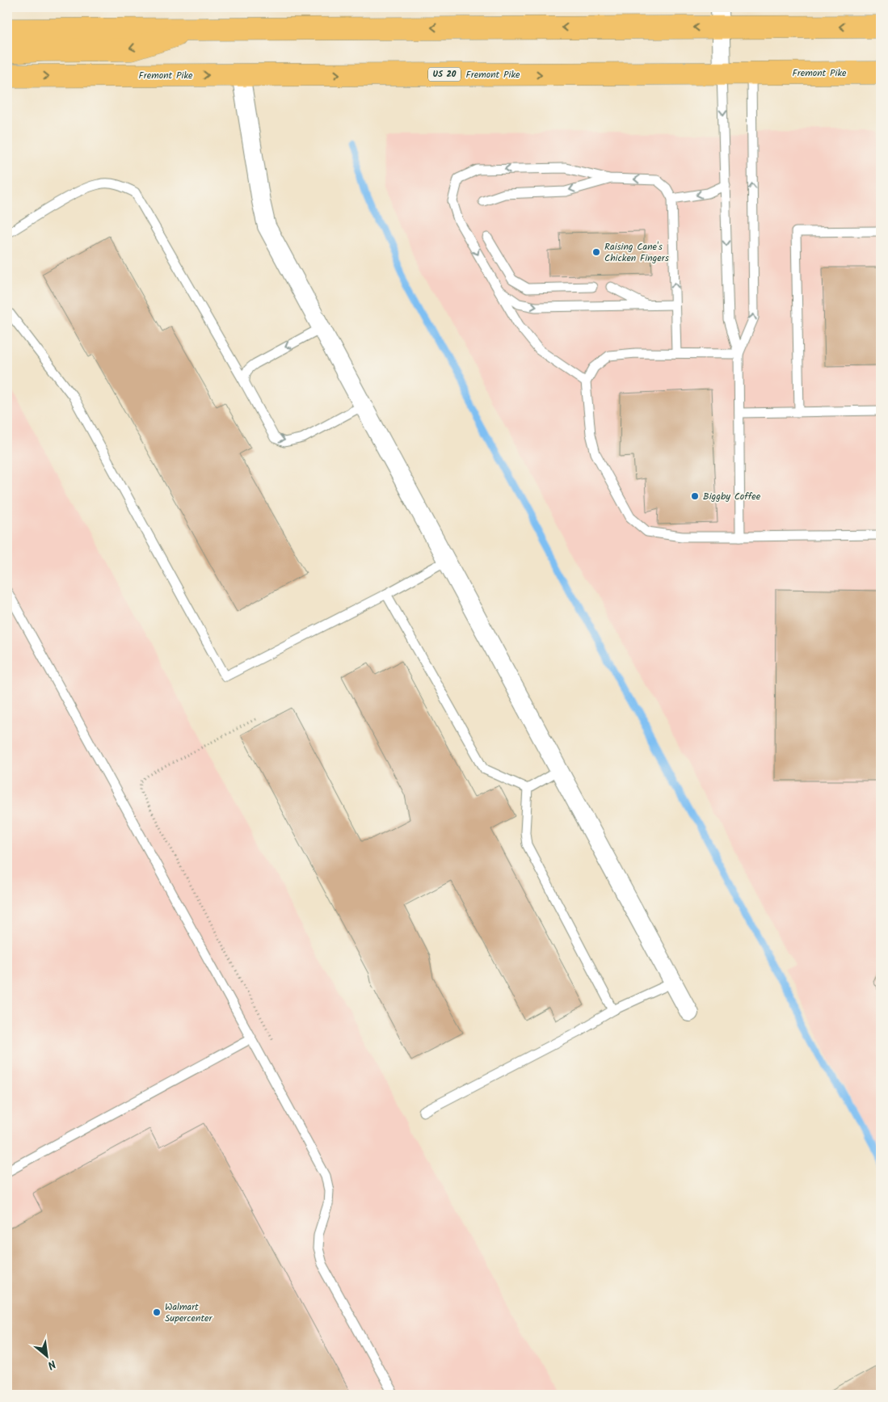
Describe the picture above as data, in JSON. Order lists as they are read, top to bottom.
{
  "streets": {
    "highway": ["Fremont Pike", "US 20"]
  },
  "places": ["Raising Cane's Chicken Fingers", "Biggby Coffee", "Walmart Supercenter"],
  "north": "bottom right"
}
